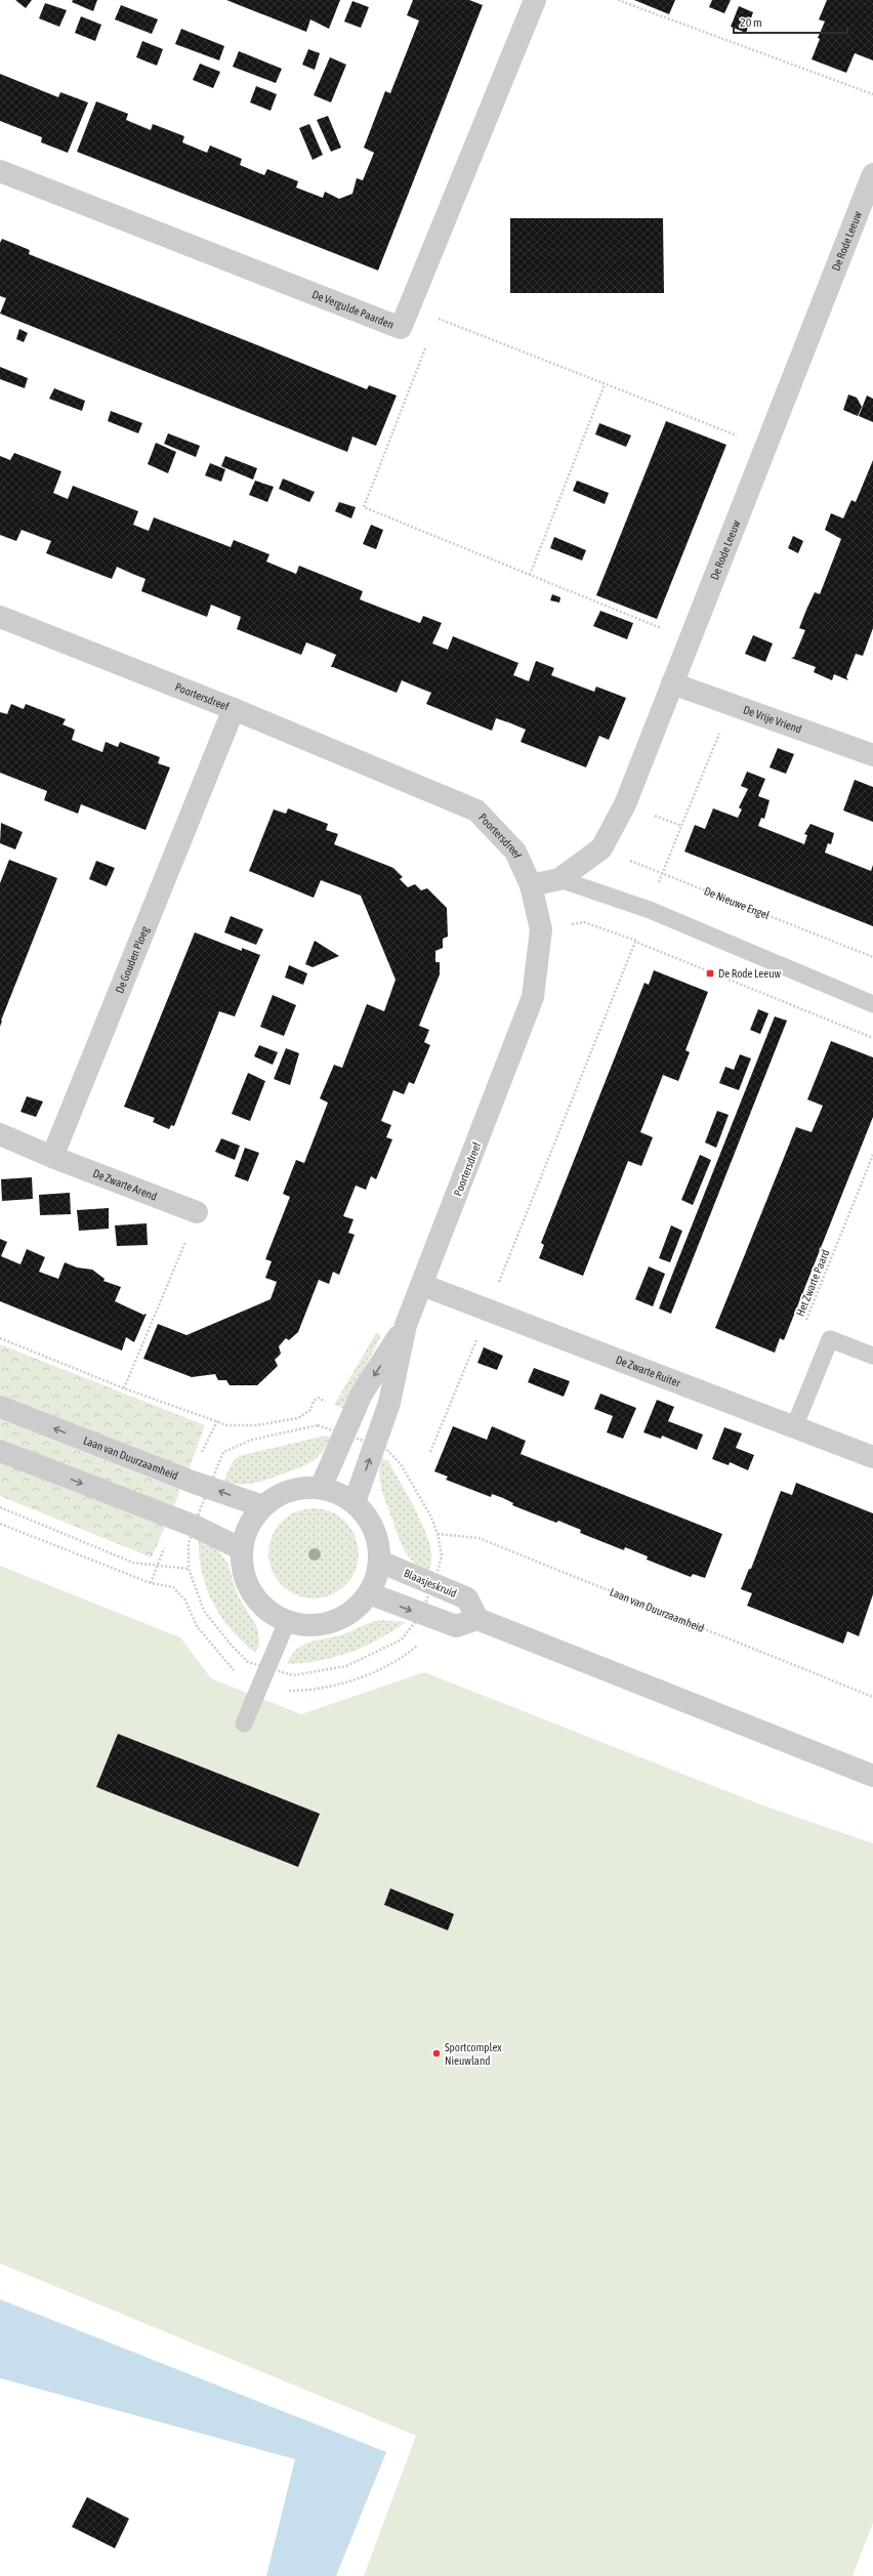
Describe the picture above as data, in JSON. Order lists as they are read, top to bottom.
{
  "streets": {
    "street": [
      "De Rode Leeuw",
      "De Vergulde Paarden",
      "Poortersdreef",
      "De Vrije Vriend",
      "De Gouden Ploeg",
      "De Zwarte Arend",
      "De Zwarte Ruiter",
      "Laan van Duurzaamheid",
      "Blaasjeskruid"
    ],
    "path": ["De Nieuwe Engel", "Het Zwarte Paard"]
  },
  "crossings": [
    ["De Rode Leeuw", "Poortersdreef"],
    ["De Rode Leeuw", "De Vrije Vriend"],
    ["De Rode Leeuw", "De Nieuwe Engel"],
    ["Poortersdreef", "De Gouden Ploeg"],
    ["Poortersdreef", "De Zwarte Ruiter"],
    ["Poortersdreef", "Laan van Duurzaamheid"],
    ["Poortersdreef", "Blaasjeskruid"],
    ["De Gouden Ploeg", "De Zwarte Arend"],
    ["Laan van Duurzaamheid", "Blaasjeskruid"]
  ],
  "places": {
    "transit": ["De Rode Leeuw"],
    "other": ["Sportcomplex Nieuwland"]
  },
  "scale_bar": "20 m"
}
